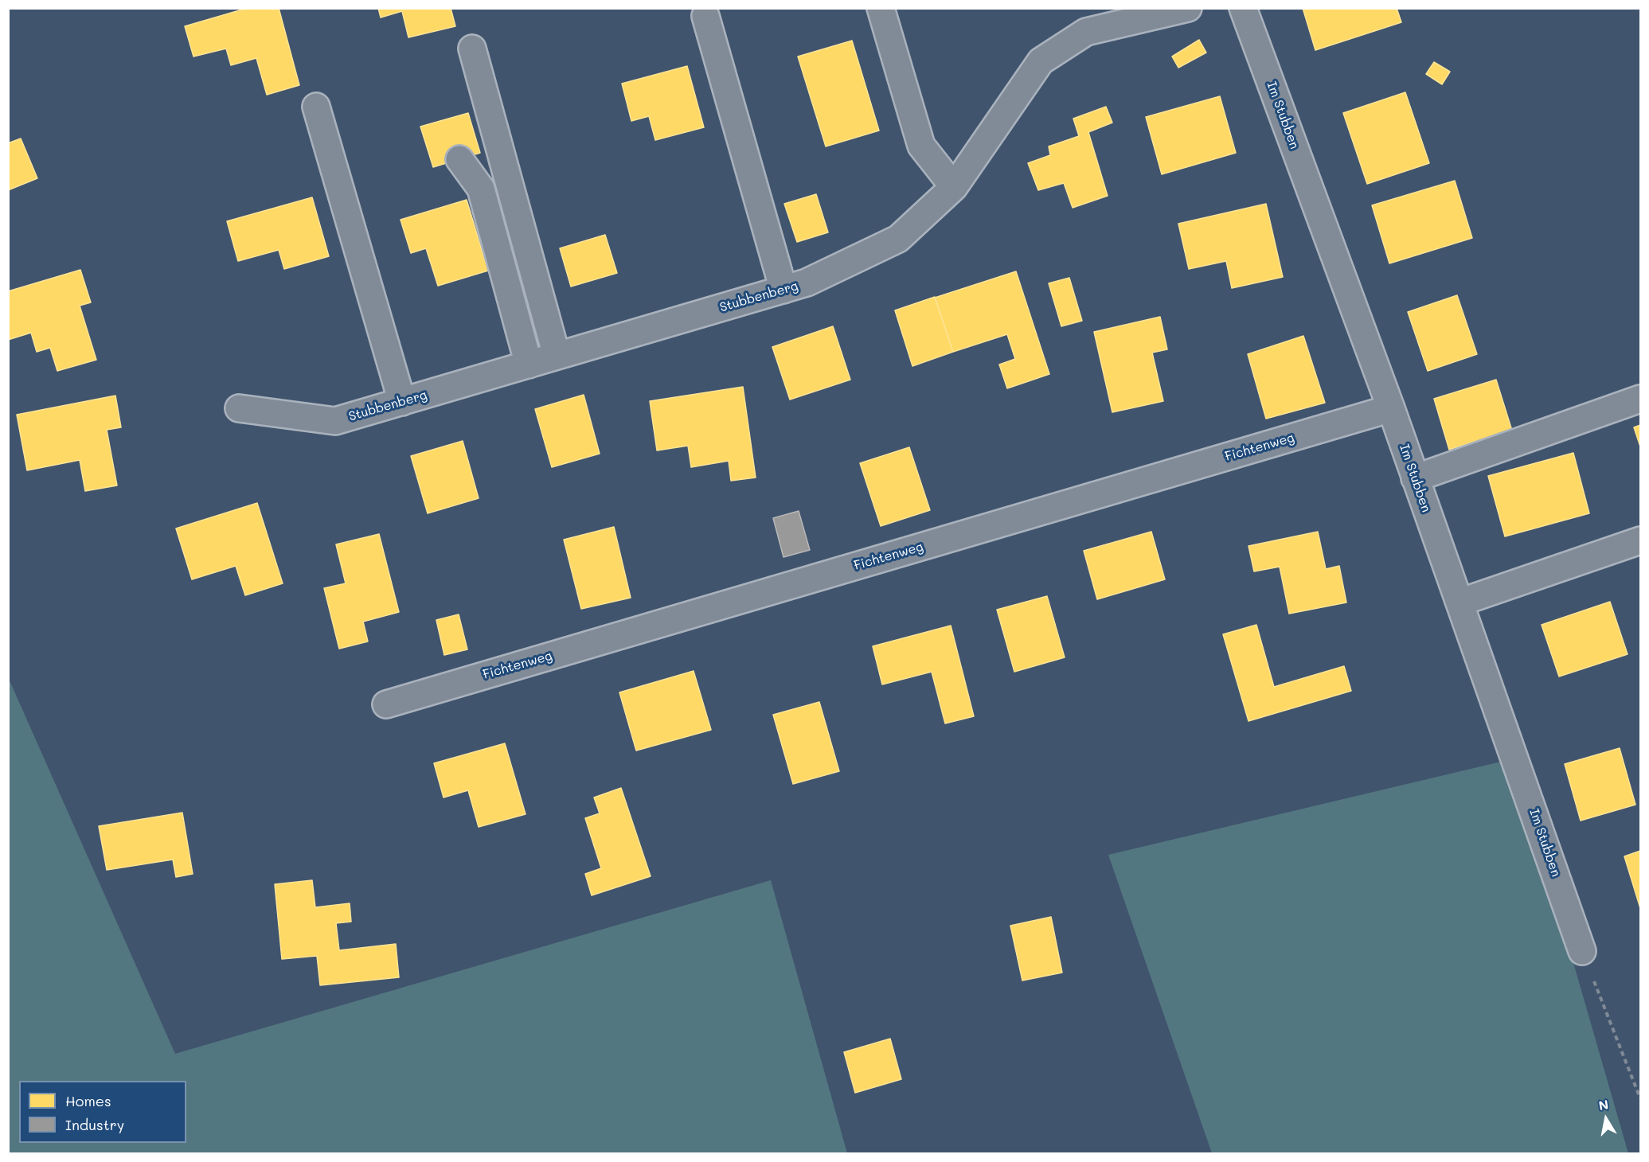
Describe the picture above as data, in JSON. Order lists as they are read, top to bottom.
{
  "streets": {
    "street": ["Im Stubben", "Stubbenberg", "Fichtenweg"]
  },
  "crossings": [
    ["Im Stubben", "Fichtenweg"]
  ],
  "legend": ["Homes", "Industry"],
  "north": "top"
}
